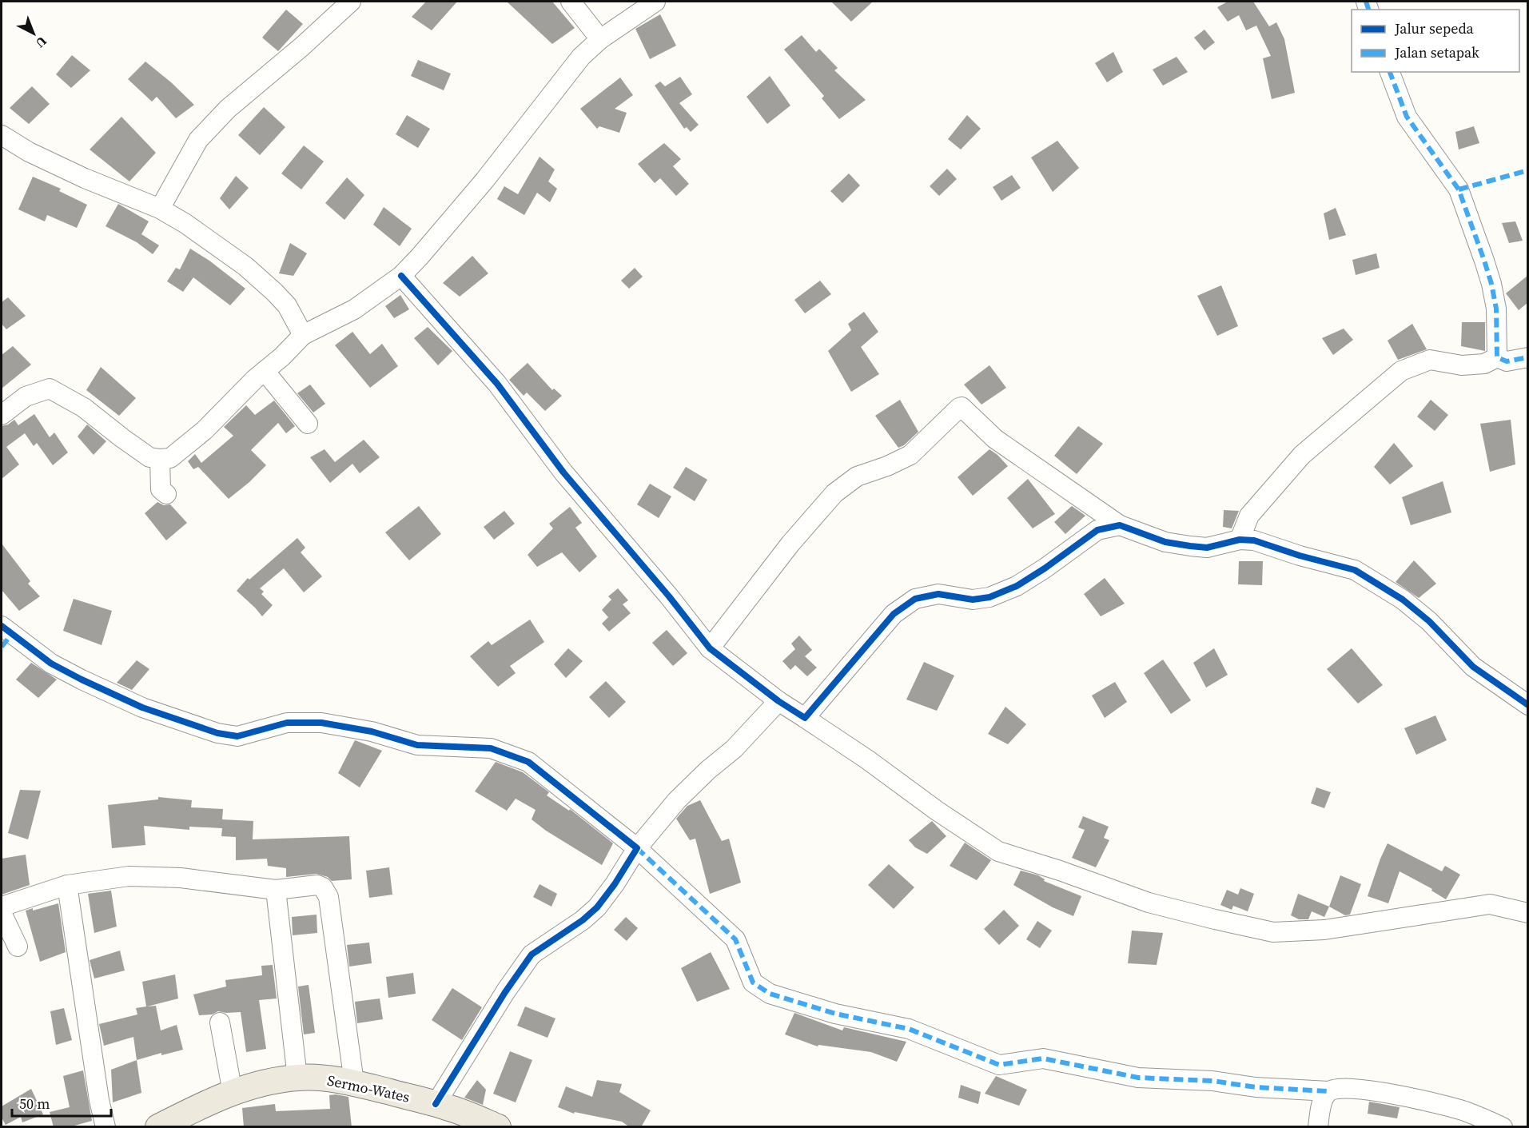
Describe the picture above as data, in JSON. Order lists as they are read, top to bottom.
{
  "streets": {
    "main road": ["Sermo-Wates"]
  },
  "legend": ["Jalur sepeda", "Jalan setapak"],
  "scale_bar": "50 m",
  "north": "bottom right"
}
